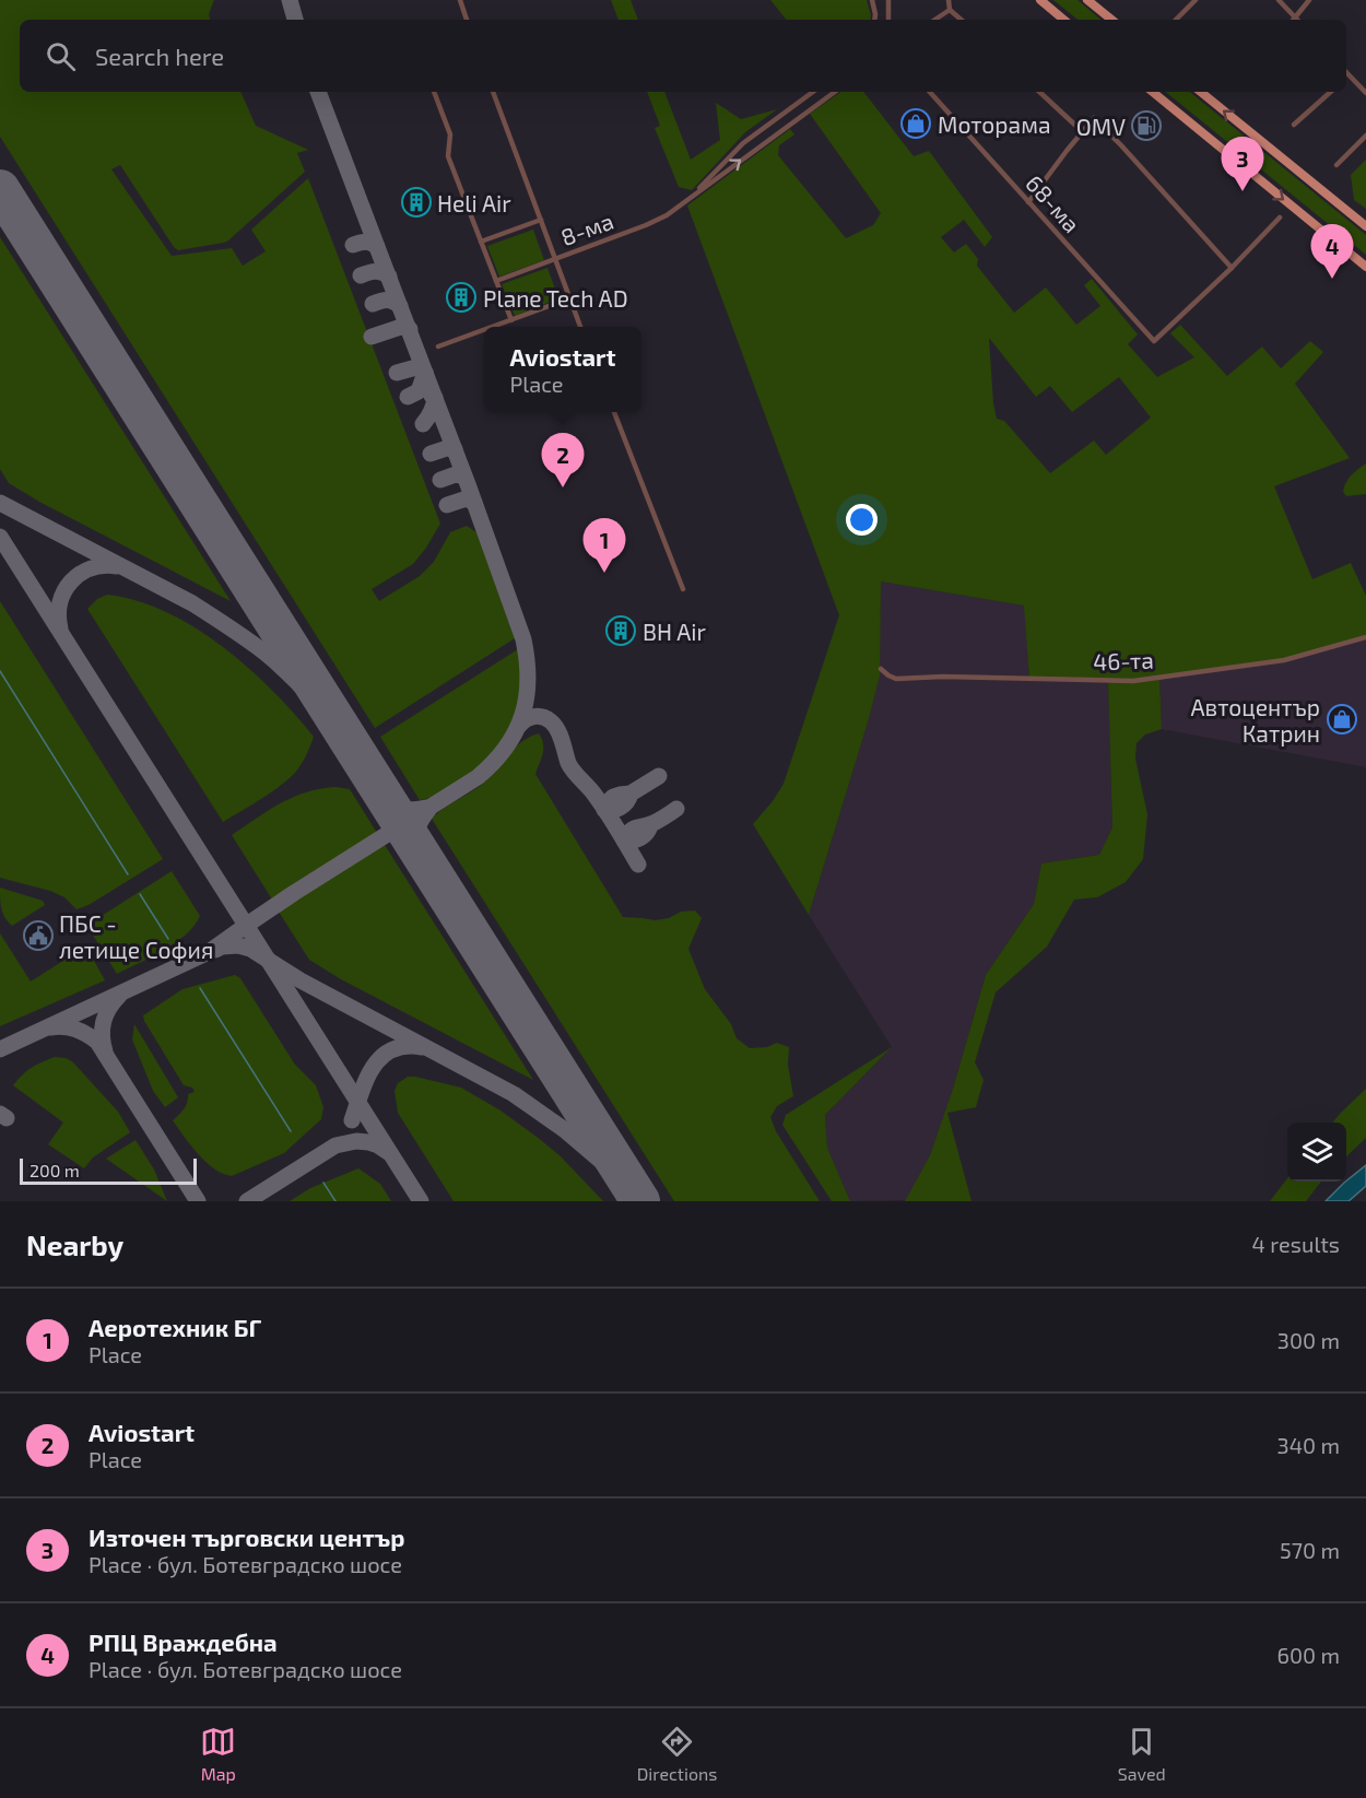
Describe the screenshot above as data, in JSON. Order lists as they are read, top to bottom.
{
  "streets": {
    "street": ["68-ма", "8-ма", "46-та"]
  },
  "places": {
    "shop": ["Моторама", "Автоцентър Катрин"],
    "fuel station": ["OMV"],
    "building": ["Heli Air", "Plane Tech AD", "BH Air"],
    "public building": ["ПБС - летище София"]
  },
  "scale_bar": "200 m",
  "page": {
    "search": "Search here",
    "pins": [
      "3",
      "4",
      "2",
      "1"
    ],
    "popup": ["Aviostart", "Place"],
    "scale": "200 m",
    "heading": ["Nearby", "4 results"],
    "list": [
      {
        "mark": "1",
        "name": "Аеротехник БГ",
        "note": "Place",
        "value": "300 m"
      },
      {
        "mark": "2",
        "name": "Aviostart",
        "note": "Place",
        "value": "340 m"
      },
      {
        "mark": "3",
        "name": "Източен търговски център",
        "note": "Place · бул. Ботевградско шосе",
        "value": "570 m"
      },
      {
        "mark": "4",
        "name": "РПЦ Враждебна",
        "note": "Place · бул. Ботевградско шосе",
        "value": "600 m"
      }
    ],
    "nav": ["Map", "Directions", "Saved"]
  }
}
